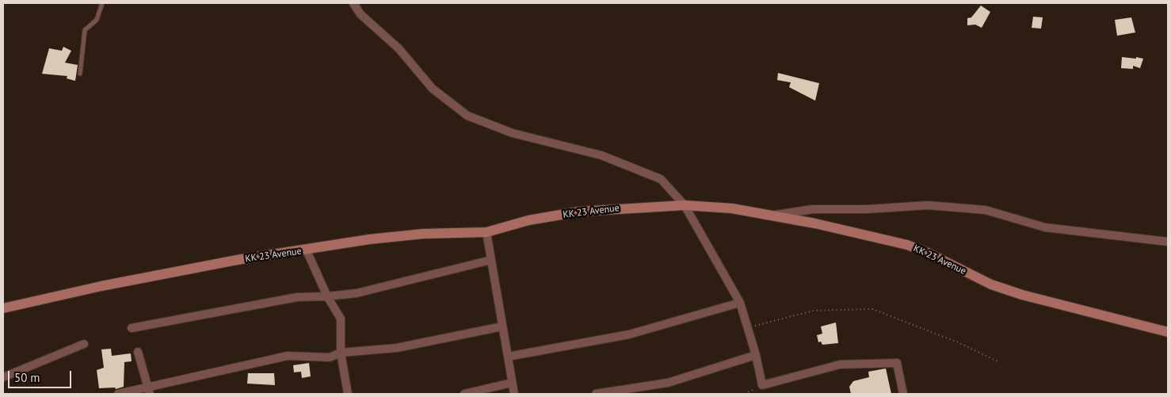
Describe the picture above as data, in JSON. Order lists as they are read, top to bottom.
{
  "streets": {
    "main road": ["KK 23 Avenue"]
  },
  "scale_bar": "50 m"
}
